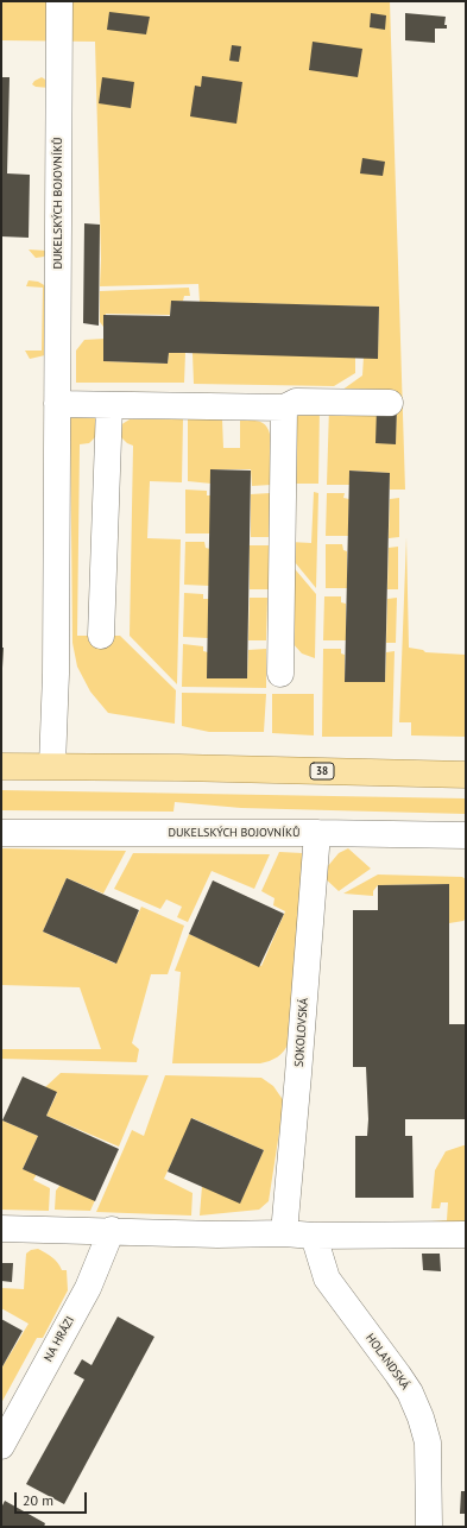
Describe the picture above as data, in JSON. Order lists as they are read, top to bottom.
{
  "streets": {
    "main road": ["38"],
    "street": [
      "DUKELSKÝCH BOJOVNÍKŮ",
      "SOKOLOVSKÁ",
      "NA HRÁZI",
      "HOLANDSKÁ"
    ]
  },
  "crossings": [
    ["DUKELSKÝCH BOJOVNÍKŮ", "38"],
    ["DUKELSKÝCH BOJOVNÍKŮ", "SOKOLOVSKÁ"]
  ],
  "scale_bar": "20 m"
}
